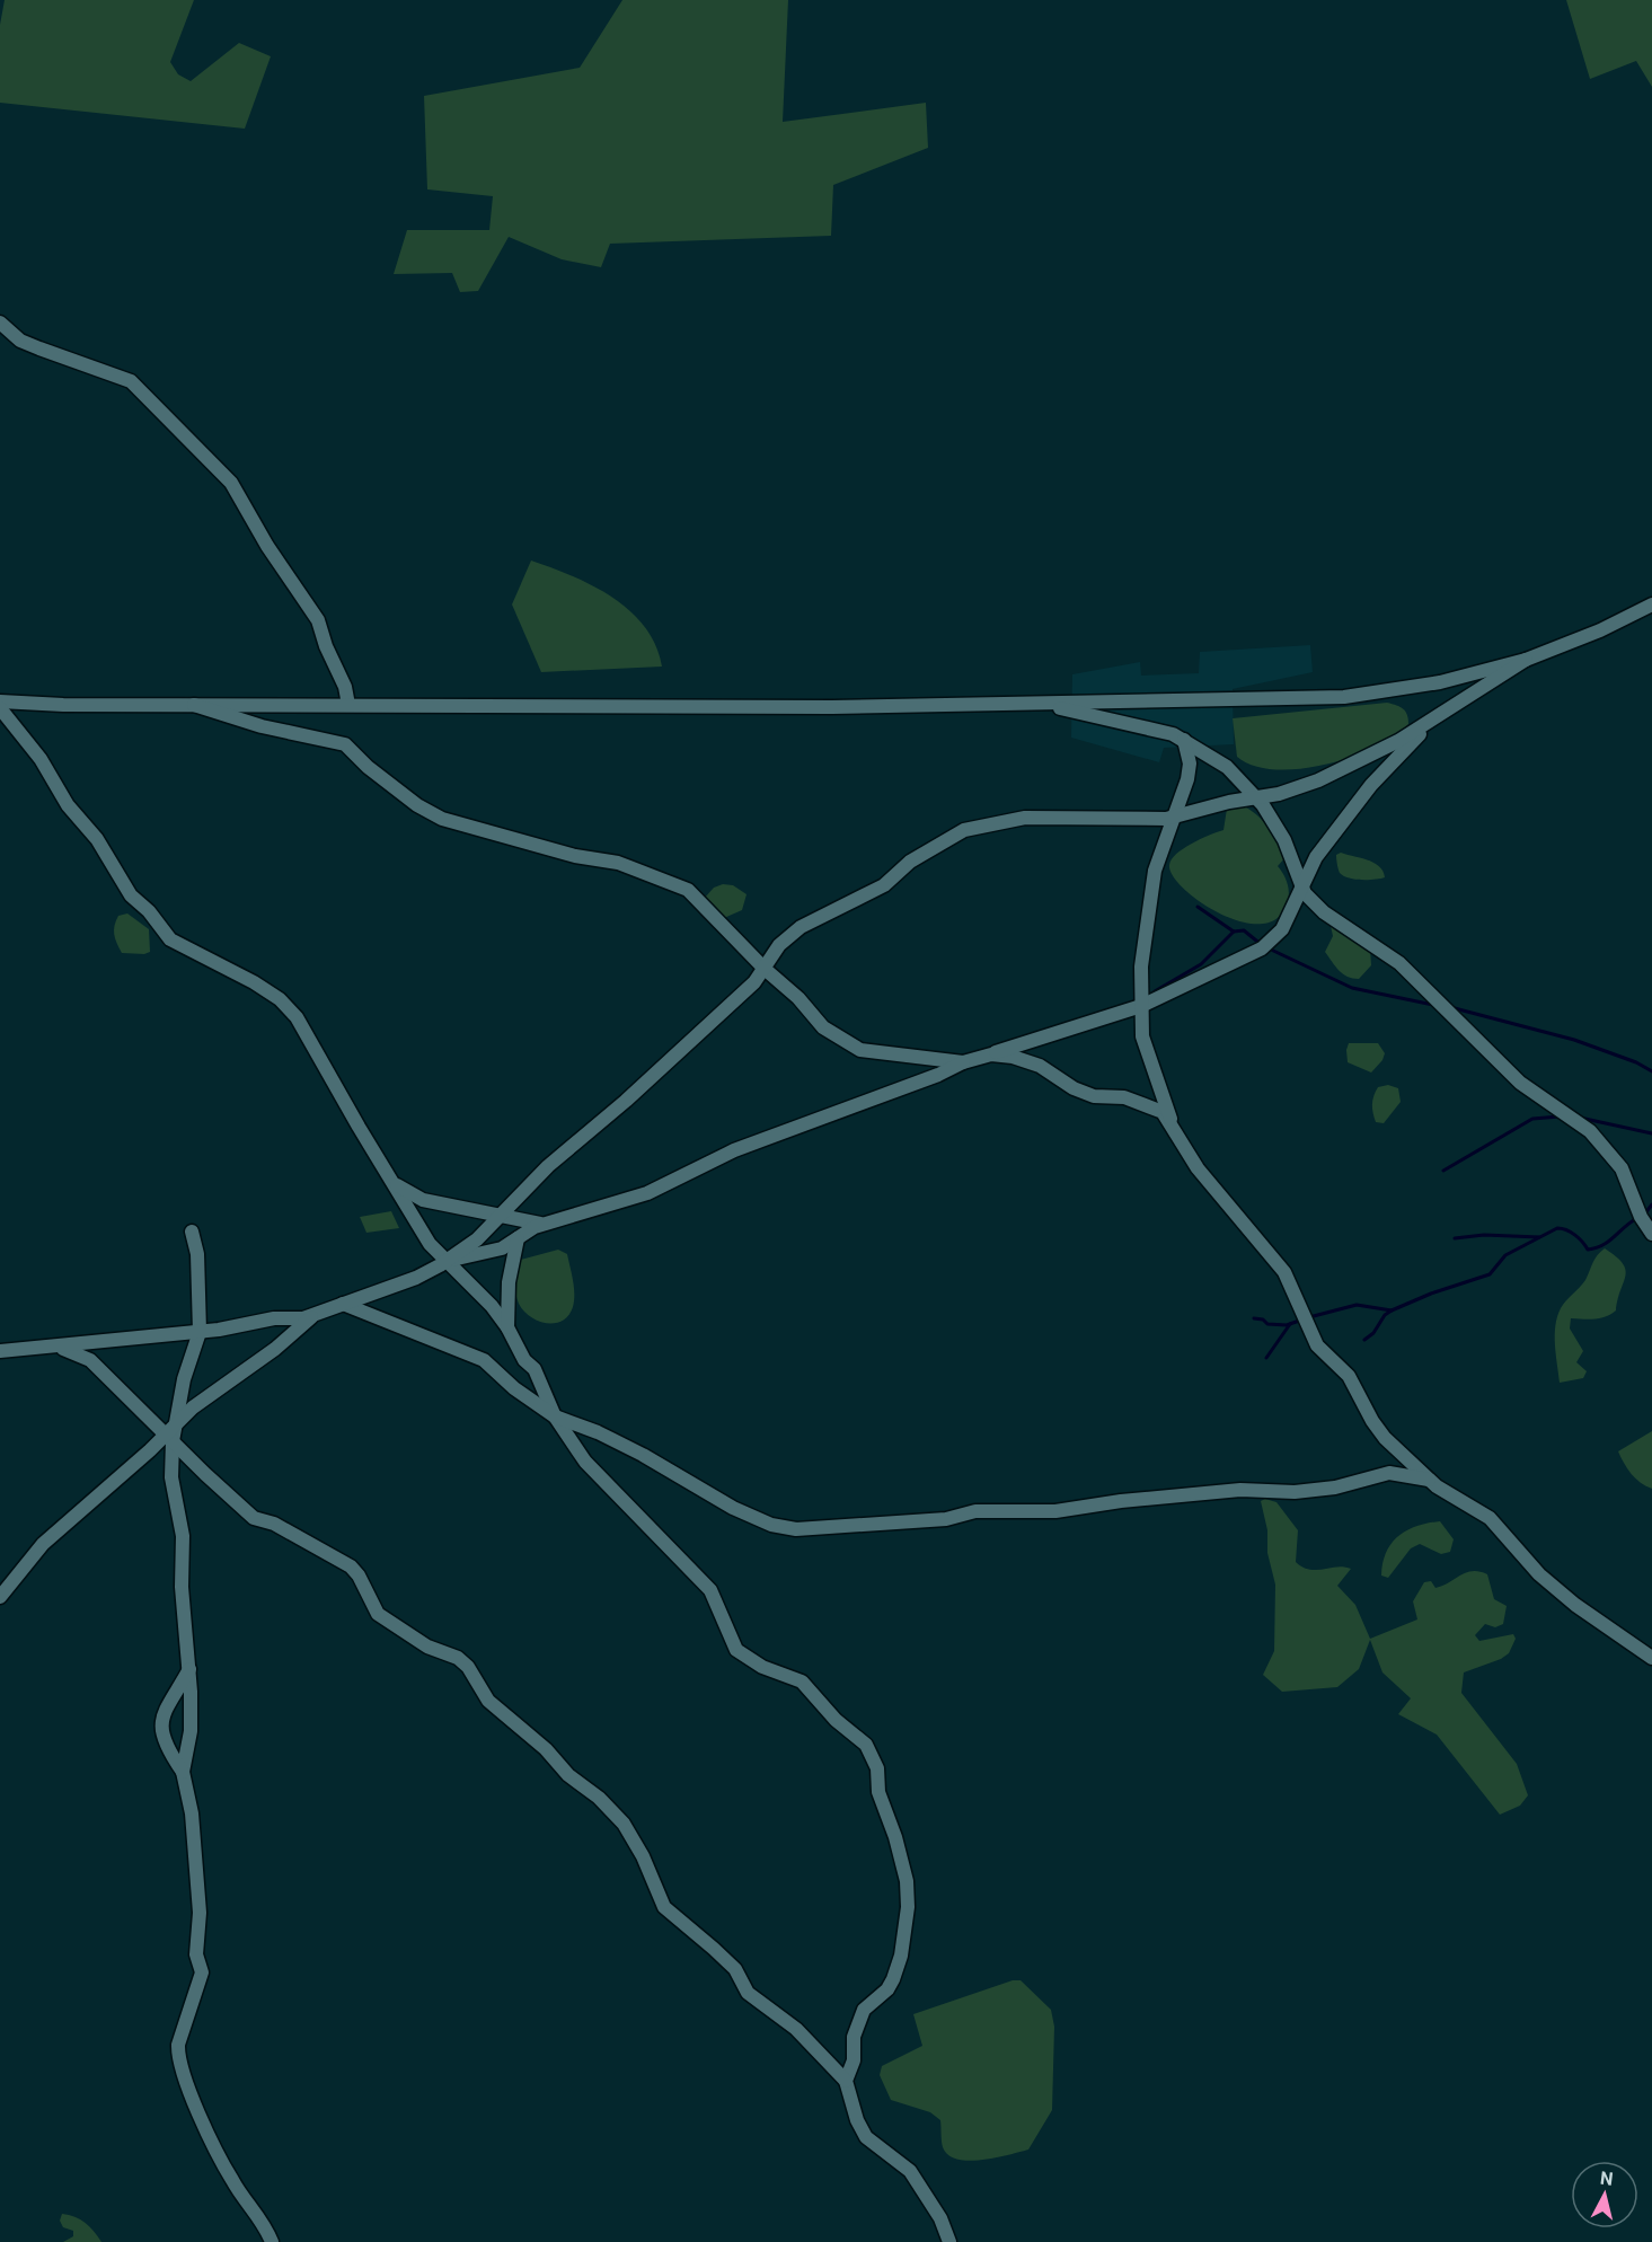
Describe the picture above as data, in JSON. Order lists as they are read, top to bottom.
{
  "north": "top"
}
